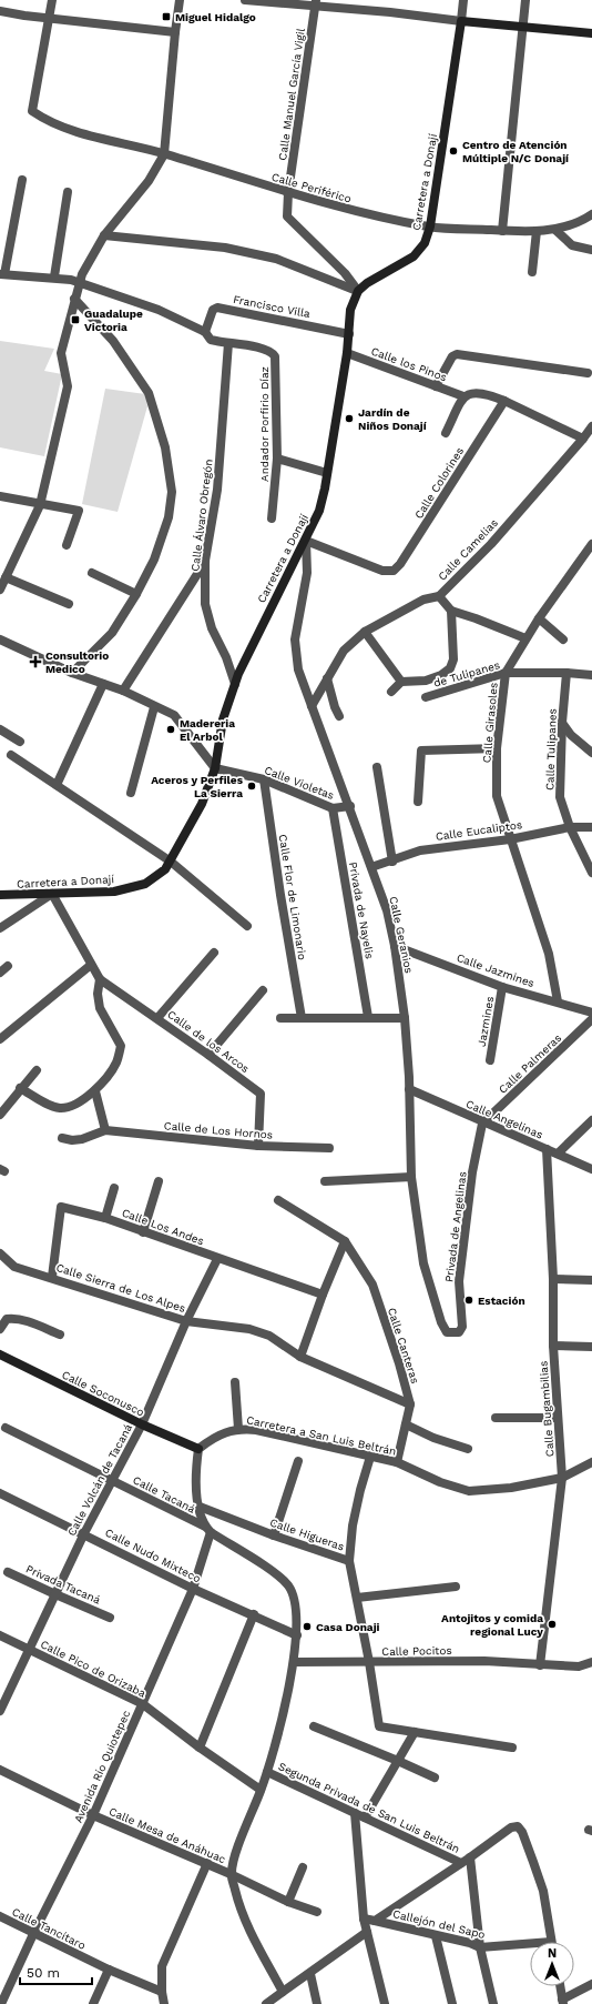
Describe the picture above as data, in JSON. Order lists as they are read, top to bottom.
{
  "streets": {
    "main road": ["Carretera a Donají", "Calle Soconusco"],
    "street": [
      "Calle Manuel García Vigil",
      "Calle Periférico",
      "Francisco Villa",
      "Calle los Pinos",
      "Andador Porfirio Díaz",
      "Calle Colorines",
      "Calle Álvaro Obregón",
      "Calle Camelias",
      "de Tulipanes",
      "Calle Girasoles",
      "Calle Tulipanes",
      "Calle Violetas",
      "Calle Eucaliptos",
      "Calle Flor de Limonario",
      "Privada de Nayelis",
      "Calle Geranios",
      "Calle Jazmines",
      "Jazmines",
      "Calle de los Arcos",
      "Calle Palmeras",
      "Calle Angelinas",
      "Calle de Los Hornos",
      "Calle Los Andes",
      "Privada de Angelinas",
      "Calle Sierra de Los Alpes",
      "Calle Canteras",
      "Calle Bugambilias",
      "Carretera a San Luis Beltrán",
      "Calle Volcán de Tacaná",
      "Calle Tacaná",
      "Calle Higueras",
      "Calle Nudo Mixteco",
      "Privada Tacaná",
      "Calle Pocitos",
      "Calle Pico de Orizaba",
      "Avenida Río Quiotepec",
      "Segunda Privada de San Luis Beltrán",
      "Calle Mesa de Anáhuac",
      "Callejón del Sapo",
      "Calle Tancítaro"
    ]
  },
  "crossings": [
    ["Calle Manuel García Vigil", "Carretera a Donají"],
    ["Calle Manuel García Vigil", "Calle Periférico"],
    ["Carretera a Donají", "Calle Periférico"],
    ["Carretera a Donají", "Francisco Villa"],
    ["Carretera a Donají", "Calle los Pinos"],
    ["Carretera a Donají", "Calle Colorines"],
    ["Carretera a Donají", "Calle Álvaro Obregón"],
    ["Carretera a Donají", "Calle Violetas"],
    ["Carretera a Donají", "Calle Geranios"],
    ["Carretera a Donají", "Calle de los Arcos"],
    ["Calle los Pinos", "Calle Colorines"],
    ["Andador Porfirio Díaz", "Calle Álvaro Obregón"],
    ["Calle Colorines", "Calle Geranios"],
    ["Calle Camelias", "Calle Geranios"],
    ["de Tulipanes", "Calle Girasoles"],
    ["de Tulipanes", "Calle Tulipanes"],
    ["Calle Girasoles", "Calle Eucaliptos"],
    ["Calle Girasoles", "Calle Jazmines"],
    ["Calle Tulipanes", "Calle Eucaliptos"],
    ["Calle Violetas", "Calle Flor de Limonario"],
    ["Calle Violetas", "Privada de Nayelis"],
    ["Calle Violetas", "Calle Geranios"],
    ["Calle Eucaliptos", "Calle Geranios"],
    ["Calle Geranios", "Calle Jazmines"],
    ["Calle Geranios", "Calle Angelinas"],
    ["Calle Geranios", "Privada de Angelinas"],
    ["Calle Jazmines", "Jazmines"],
    ["Calle de los Arcos", "Calle de Los Hornos"],
    ["Calle Palmeras", "Calle Angelinas"],
    ["Calle Palmeras", "Privada de Angelinas"],
    ["Calle Angelinas", "Privada de Angelinas"],
    ["Calle Angelinas", "Calle Bugambilias"],
    ["Calle Los Andes", "Calle Sierra de Los Alpes"],
    ["Calle Los Andes", "Calle Volcán de Tacaná"],
    ["Calle Sierra de Los Alpes", "Calle Canteras"],
    ["Calle Sierra de Los Alpes", "Calle Volcán de Tacaná"],
    ["Calle Canteras", "Carretera a San Luis Beltrán"],
    ["Calle Soconusco", "Carretera a San Luis Beltrán"],
    ["Calle Soconusco", "Calle Volcán de Tacaná"],
    ["Calle Bugambilias", "Carretera a San Luis Beltrán"],
    ["Calle Bugambilias", "Calle Pocitos"],
    ["Calle Volcán de Tacaná", "Calle Tacaná"],
    ["Calle Volcán de Tacaná", "Calle Nudo Mixteco"],
    ["Calle Volcán de Tacaná", "Privada Tacaná"],
    ["Calle Volcán de Tacaná", "Calle Pico de Orizaba"],
    ["Calle Tacaná", "Avenida Río Quiotepec"],
    ["Calle Higueras", "Calle Pocitos"],
    ["Calle Nudo Mixteco", "Avenida Río Quiotepec"],
    ["Calle Pico de Orizaba", "Avenida Río Quiotepec"],
    ["Avenida Río Quiotepec", "Calle Mesa de Anáhuac"],
    ["Avenida Río Quiotepec", "Calle Tancítaro"]
  ],
  "places": {
    "transit": ["Miguel Hidalgo", "Guadalupe Victoria"],
    "other": [
      "Centro de Atención Múltiple N/C Donají",
      "Jardín de Niños Donají",
      "Madereria El Arbol",
      "Aceros y Perfiles La Sierra",
      "Estación",
      "Antojitos y comida regional Lucy",
      "Casa Donaji"
    ],
    "health": ["Consultorio Medico"]
  },
  "scale_bar": "50 m",
  "north": "top"
}
